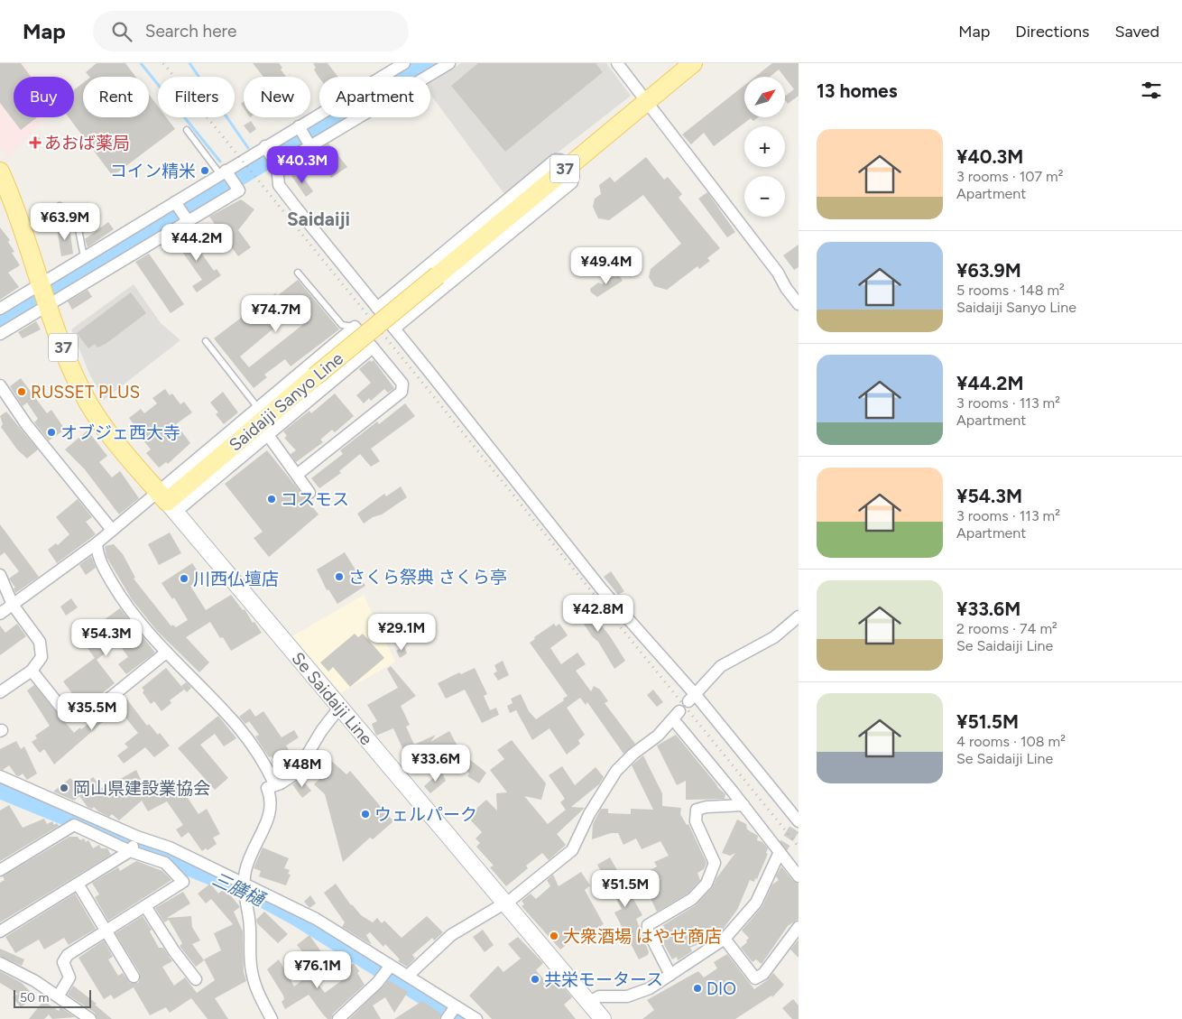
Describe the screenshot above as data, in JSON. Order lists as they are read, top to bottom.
{
  "streets": {
    "main road": ["37", "Saidaiji Sanyo Line", "Se Saidaiji Line"]
  },
  "crossings": [
    ["37", "Saidaiji Sanyo Line"],
    ["37", "Se Saidaiji Line"],
    ["Saidaiji Sanyo Line", "Se Saidaiji Line"]
  ],
  "districts": ["Saidaiji"],
  "water": ["三膳樋"],
  "places": {
    "health": ["あおば薬局"],
    "other": [
      "コイン精米",
      "RUSSET PLUS",
      "オブジェ西大寺",
      "コスモス",
      "さくら祭典 さくら亭",
      "川西仏壇店",
      "岡山県建設業協会",
      "ウェルパーク",
      "大衆酒場 はやせ商店",
      "共栄モータース",
      "DIO"
    ]
  },
  "scale_bar": "50 m",
  "north": "top right",
  "page": {
    "header": "Map",
    "search": "Search here",
    "nav": ["Map", "Directions", "Saved"],
    "heading": "13 homes",
    "map_buttons": ["+", "−"],
    "chip": [
      "Buy",
      "Rent",
      "Filters",
      "New",
      "Apartment"
    ],
    "list": [
      {
        "name": "¥40.3M",
        "note": "3 rooms · 107 m² · Apartment"
      },
      {
        "name": "¥63.9M",
        "note": "5 rooms · 148 m² · Saidaiji Sanyo Line"
      },
      {
        "name": "¥44.2M",
        "note": "3 rooms · 113 m² · Apartment"
      },
      {
        "name": "¥54.3M",
        "note": "3 rooms · 113 m² · Apartment"
      },
      {
        "name": "¥33.6M",
        "note": "2 rooms · 74 m² · Se Saidaiji Line"
      },
      {
        "name": "¥51.5M",
        "note": "4 rooms · 108 m² · Se Saidaiji Line"
      }
    ],
    "price": [
      "¥40.3M",
      "¥63.9M",
      "¥44.2M",
      "¥49.4M",
      "¥74.7M",
      "¥42.8M",
      "¥29.1M",
      "¥54.3M",
      "¥35.5M",
      "¥33.6M",
      "¥48M",
      "¥51.5M",
      "¥76.1M"
    ],
    "scale": "50 m"
  }
}
